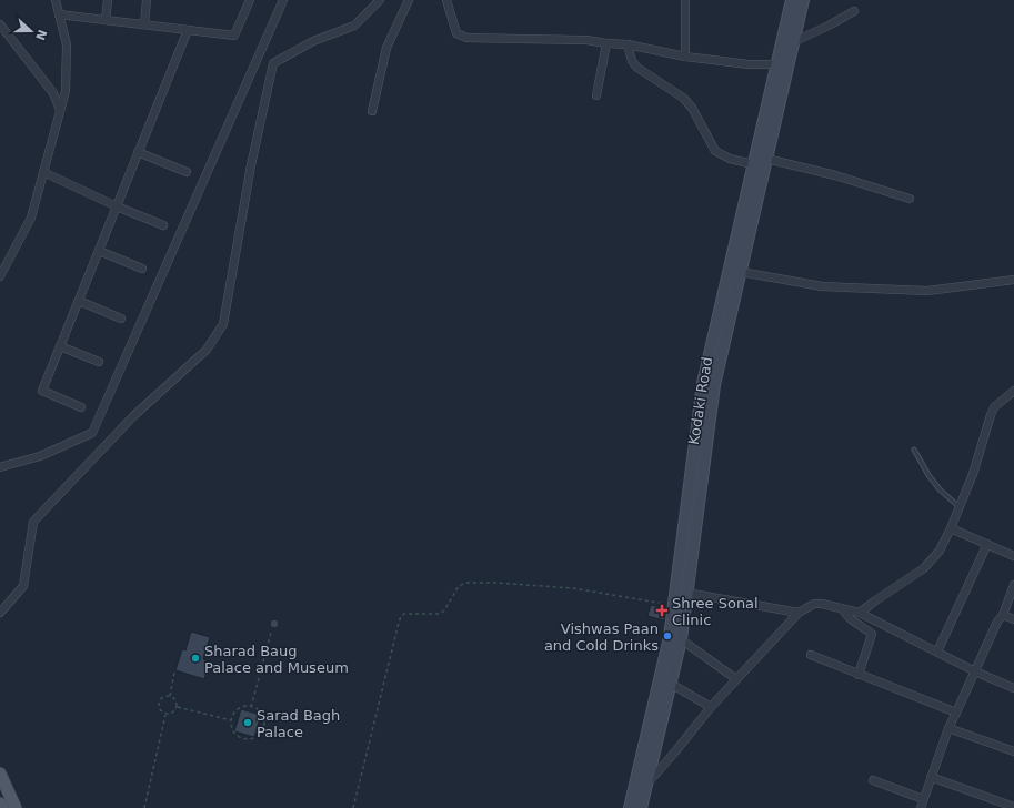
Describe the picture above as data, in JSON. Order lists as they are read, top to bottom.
{
  "streets": {
    "main road": ["Kodaki Road"]
  },
  "places": {
    "health": ["Shree Sonal Clinic"],
    "other": ["Vishwas Paan and Cold Drinks", "Sharad Baug Palace and Museum", "Sarad Bagh Palace"]
  },
  "north": "right"
}
